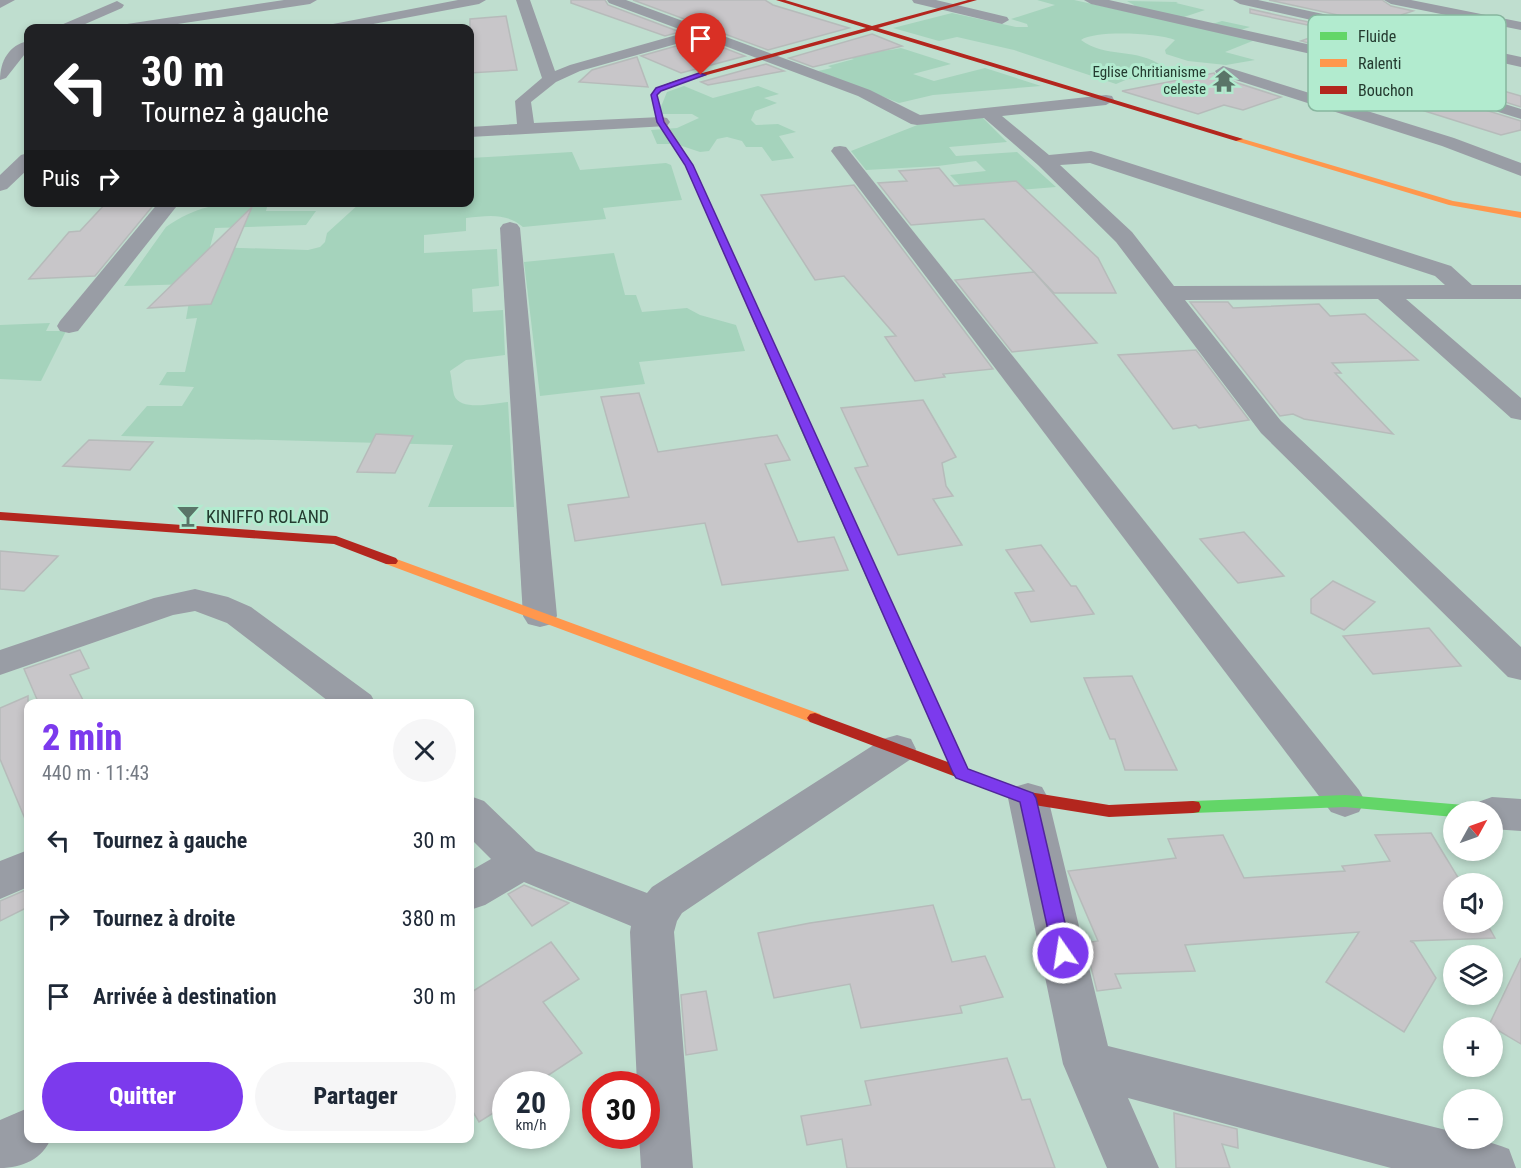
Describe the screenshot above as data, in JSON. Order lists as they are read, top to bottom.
{
  "places": {
    "temple": ["Eglise Chritianisme celeste"],
    "bar": ["KINIFFO ROLAND"]
  },
  "legend": ["Fluide", "Ralenti", "Bouchon"],
  "north": "top right",
  "page": {
    "turn": ["30 m", "Tournez à gauche"],
    "then": "Puis",
    "heading": ["2 min", "440 m · 11:43"],
    "map_buttons": ["+", "−"],
    "list": [
      {
        "name": "Tournez à gauche",
        "value": "30 m"
      },
      {
        "name": "Tournez à droite",
        "value": "380 m"
      },
      {
        "name": "Arrivée à destination",
        "value": "30 m"
      }
    ],
    "buttons": ["Quitter", "Partager"],
    "speed": "20 km/h",
    "limit": "30"
  }
}
